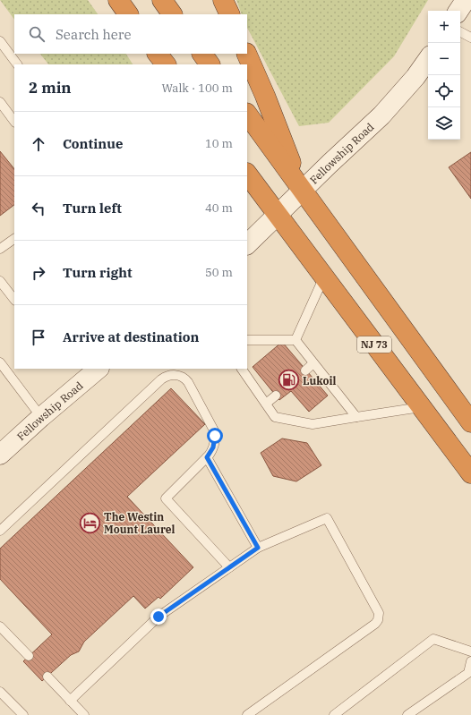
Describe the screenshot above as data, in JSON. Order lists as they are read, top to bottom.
{
  "streets": {
    "highway": ["NJ 73"],
    "street": ["Fellowship Road"]
  },
  "crossings": [
    ["Fellowship Road", "NJ 73"]
  ],
  "places": {
    "fuel station": ["Lukoil"],
    "hotel": ["The Westin Mount Laurel"]
  },
  "page": {
    "map_buttons": ["+", "−"],
    "search": "Search here",
    "heading": ["2 min", "Walk · 100 m"],
    "list": [
      ["Continue", "10 m"],
      ["Turn left", "40 m"],
      ["Turn right", "50 m"],
      "Arrive at destination"
    ]
  }
}
